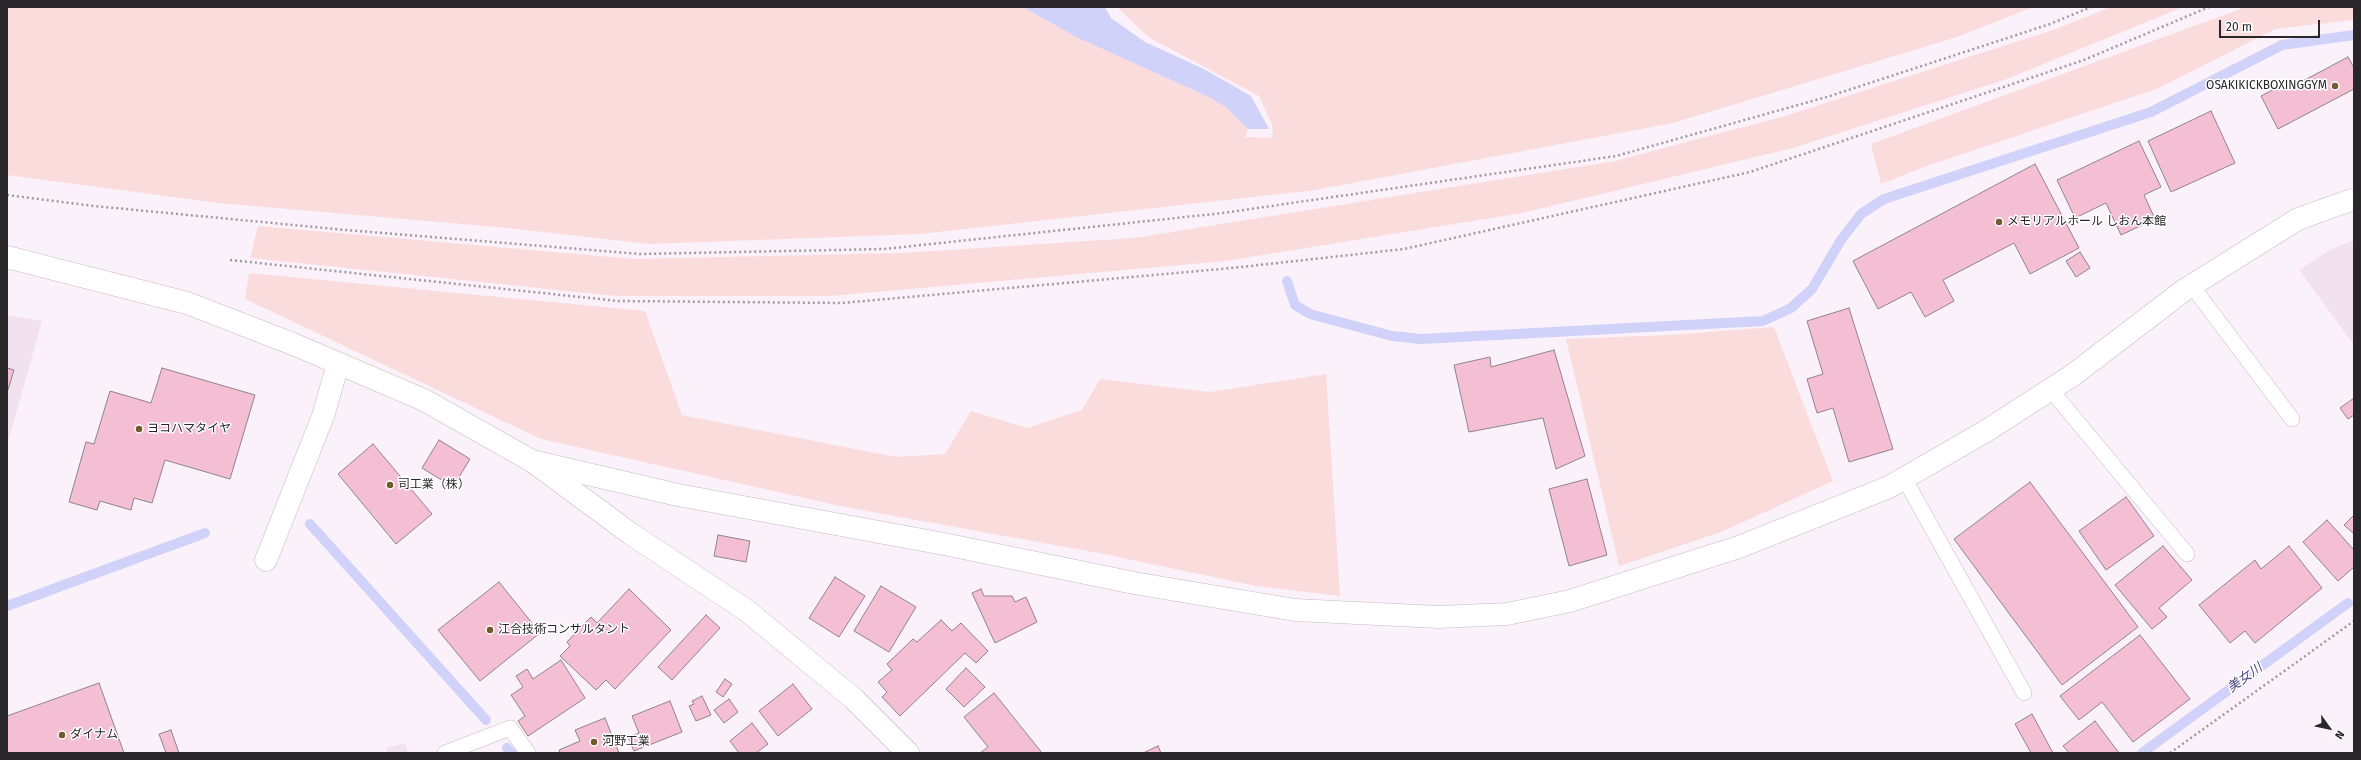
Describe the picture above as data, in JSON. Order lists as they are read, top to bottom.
{
  "water": ["美女川"],
  "places": [
    "OSAKIKICKBOXINGGYM",
    "メモリアルホール しおん本館",
    "ヨコハマタイヤ",
    "司工業（株）",
    "江合技術コンサルタント",
    "ダイナム",
    "河野工業"
  ],
  "scale_bar": "20 m",
  "north": "bottom right"
}
